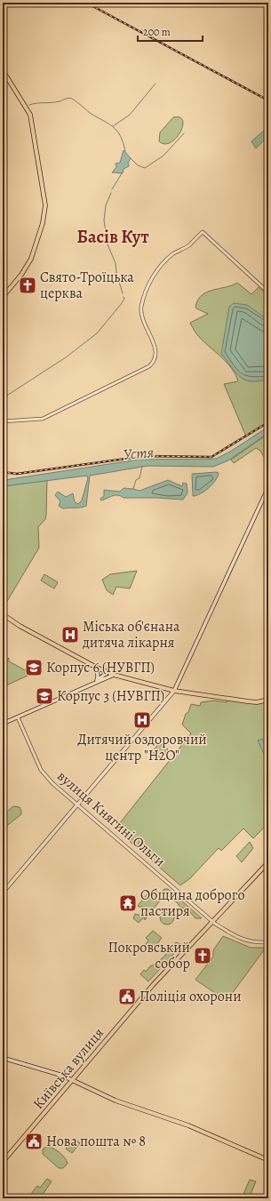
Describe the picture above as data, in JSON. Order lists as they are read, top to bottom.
{
  "streets": {
    "main road": ["Київська вулиця"],
    "street": ["вулиця Княгині Ольги"]
  },
  "crossings": [
    ["вулиця Княгині Ольги", "Київська вулиця"]
  ],
  "districts": ["Басів Кут"],
  "water": ["Устя"],
  "places": {
    "church": ["Свято-Троїцька церква", "Покровський собор"],
    "hospital": ["Міська об'єнана дитяча лікарня", "Дитячий оздоровчий центр \"H2O\""],
    "school or university": ["Корпус 6 (НУВГП)", "Корпус 3 (НУВГП)"],
    "temple": ["Община доброго пастиря"],
    "public building": ["Поліцiя охорони", "Нова пошта № 8"]
  },
  "scale_bar": "200 m"
}
